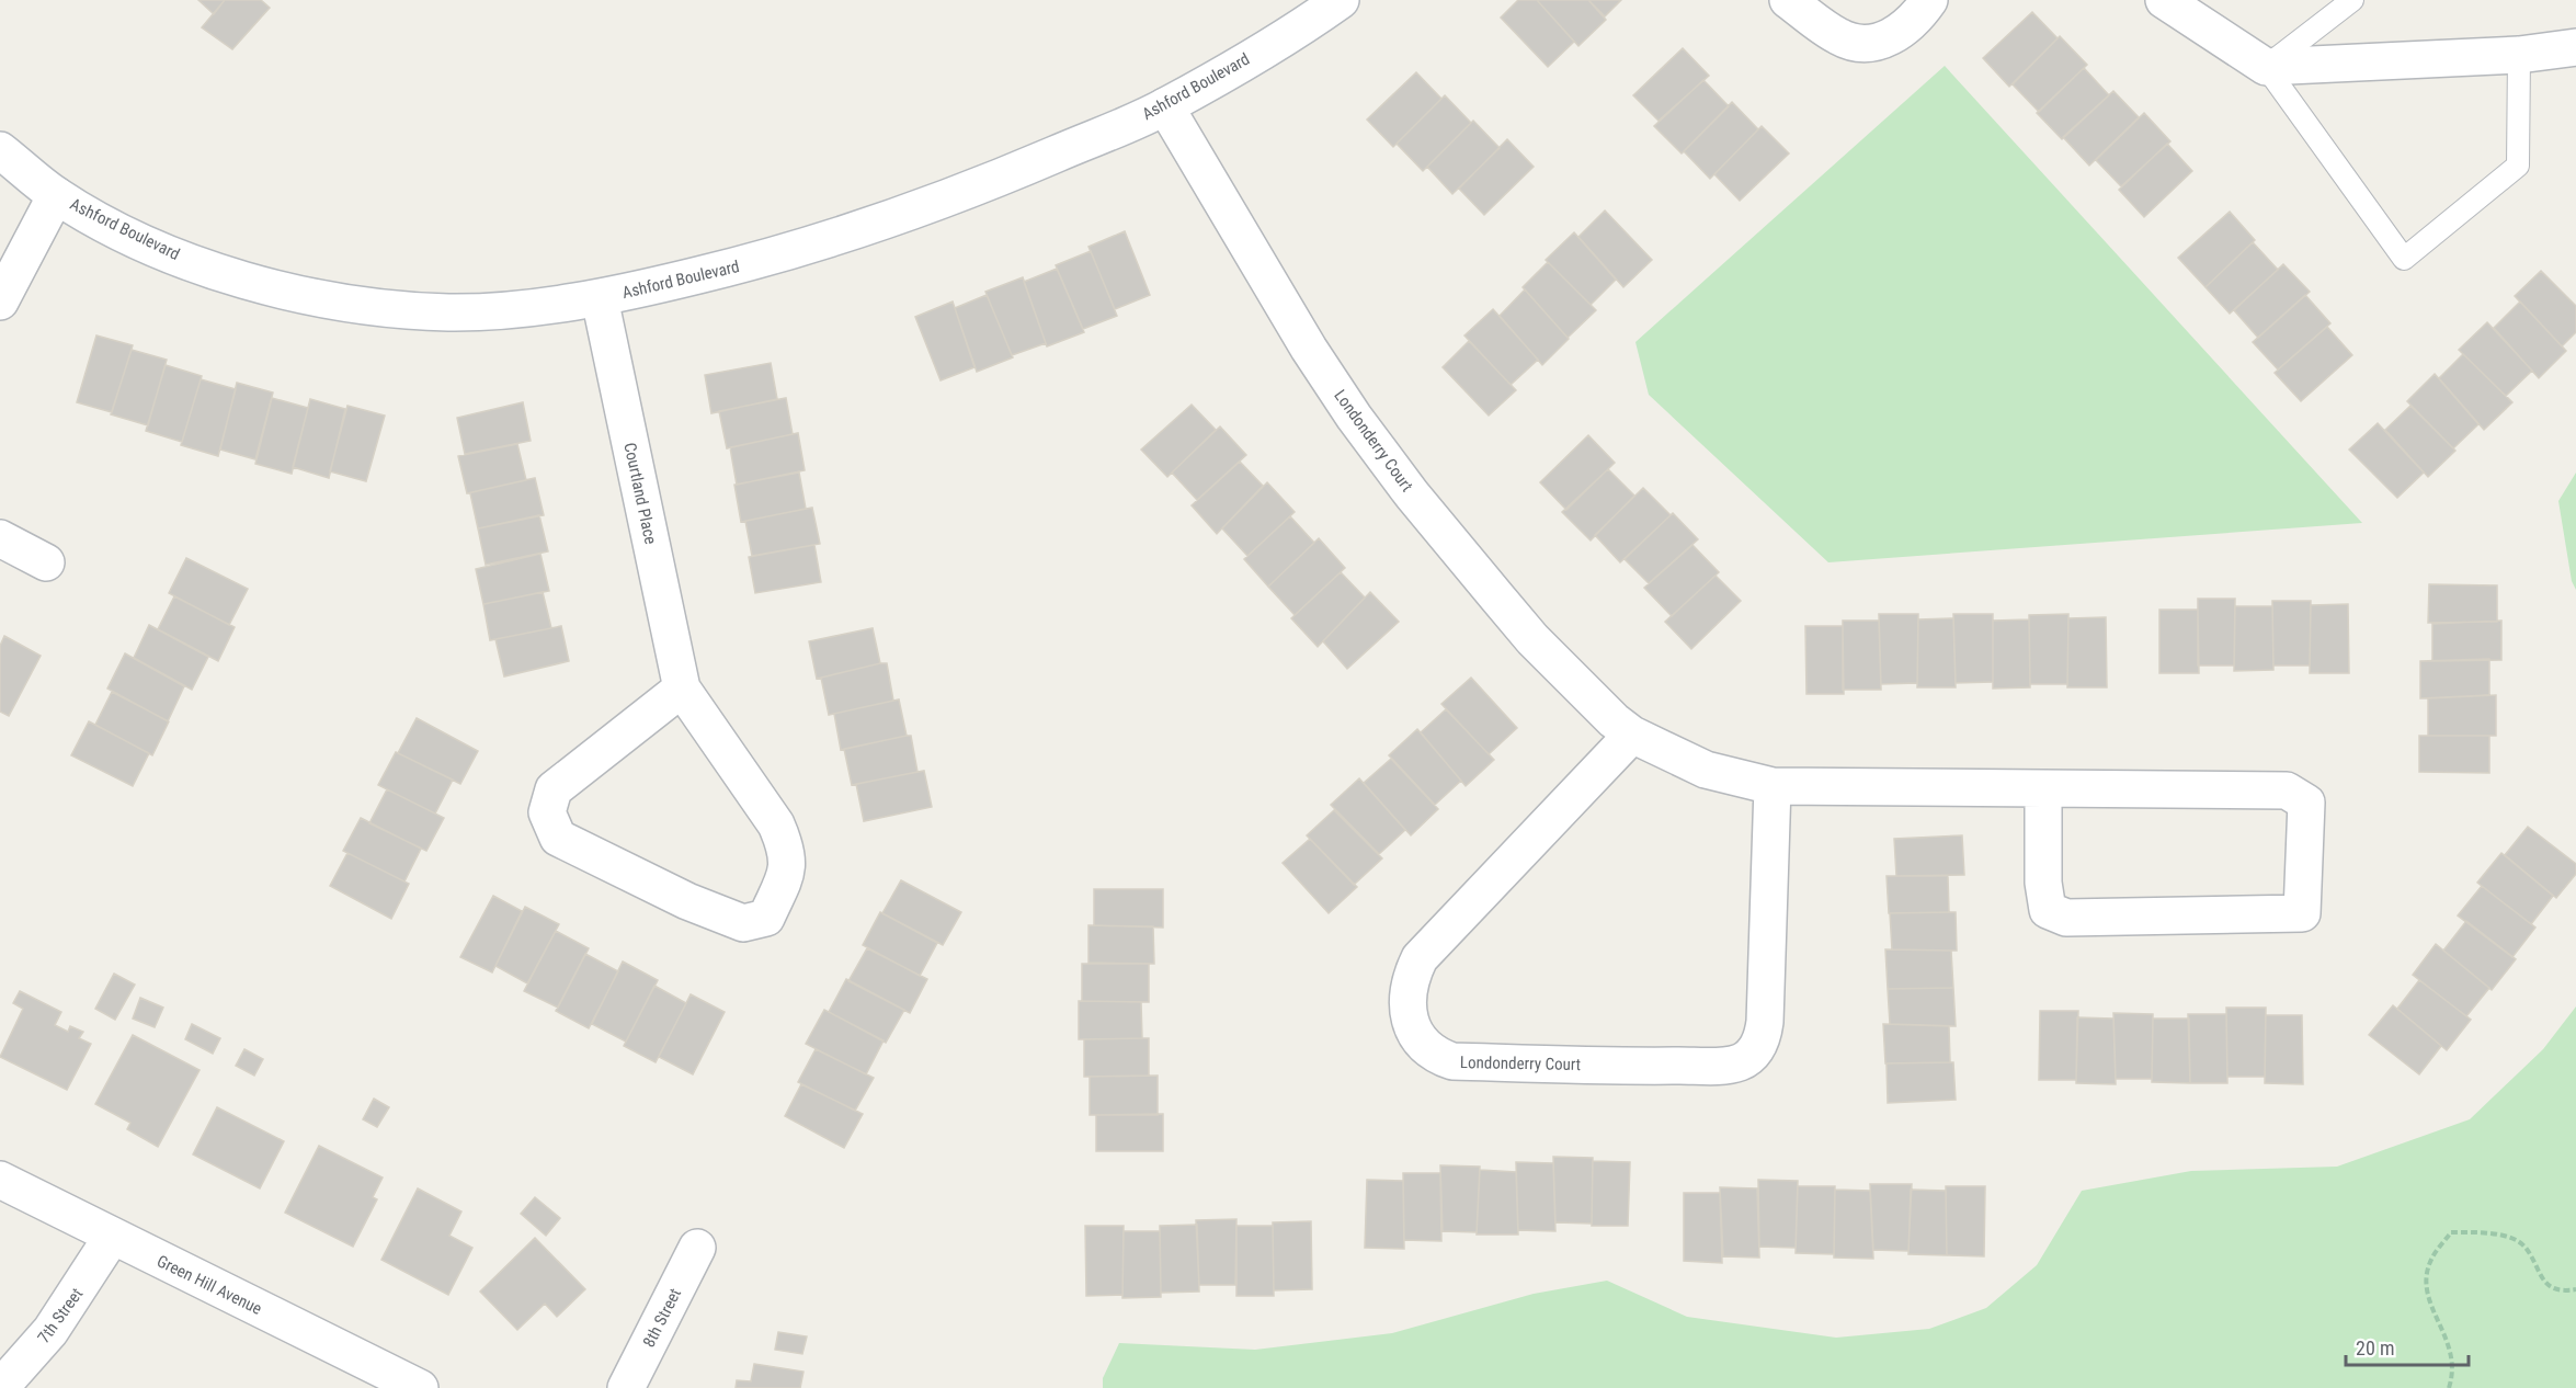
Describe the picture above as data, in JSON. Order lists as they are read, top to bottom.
{
  "streets": {
    "street": [
      "Ashford Boulevard",
      "Londonderry Court",
      "Courtland Place",
      "Green Hill Avenue",
      "7th Street",
      "8th Street"
    ]
  },
  "crossings": [
    ["Ashford Boulevard", "Londonderry Court"],
    ["Ashford Boulevard", "Courtland Place"],
    ["Green Hill Avenue", "7th Street"]
  ],
  "scale_bar": "20 m"
}
